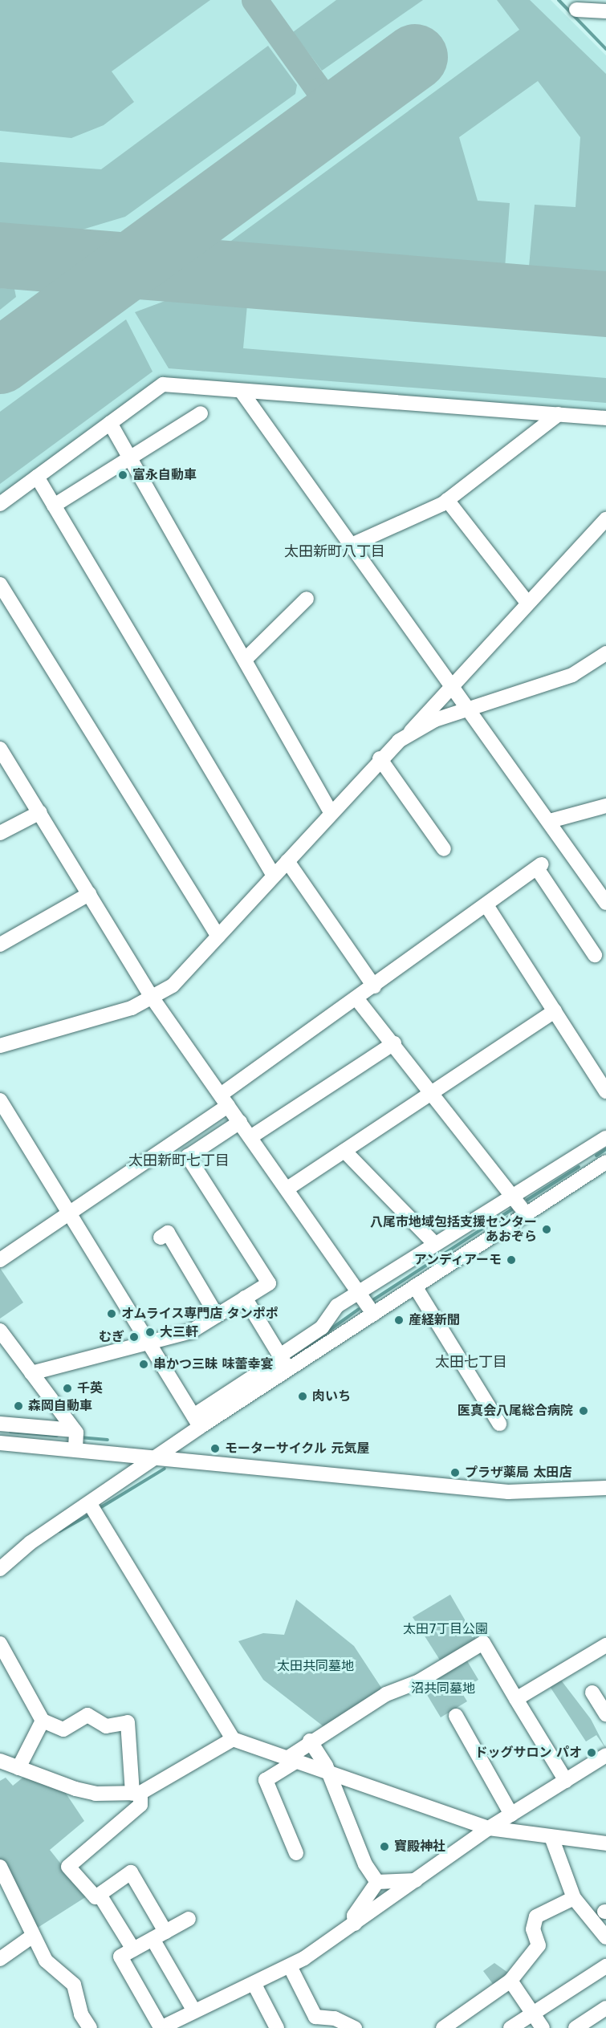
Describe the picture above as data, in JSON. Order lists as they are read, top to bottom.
{
  "districts": ["太田新町八丁目", "太田新町七丁目", "太田七丁目"],
  "parks": ["太田7丁目公園", "太田共同墓地", "沼共同墓地"],
  "places": [
    "富永自動車",
    "八尾市地域包括支援センター あおぞら",
    "アンディアーモ",
    "オムライス専門店 タンポポ",
    "産経新聞",
    "大三軒",
    "むぎ",
    "串かつ三昧 味蕾幸宴",
    "千英",
    "肉いち",
    "森岡自動車",
    "医真会八尾総合病院",
    "モーターサイクル 元気屋",
    "プラザ薬局 太田店",
    "ドッグサロン パオ",
    "寶殿神社"
  ]
}
